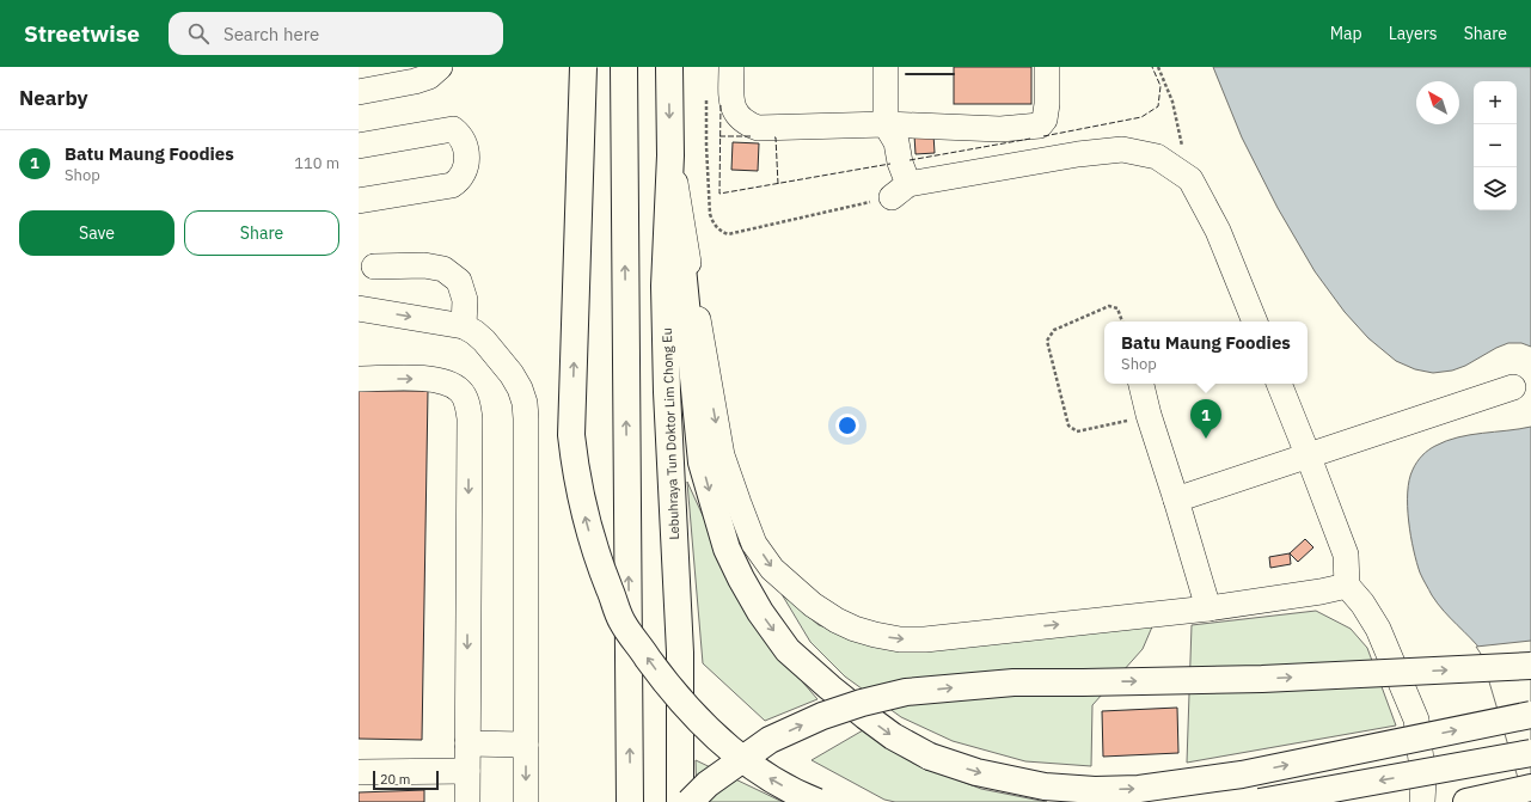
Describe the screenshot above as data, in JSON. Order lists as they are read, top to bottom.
{
  "streets": {
    "highway": ["Lebuhraya Tun Doktor Lim Chong Eu"]
  },
  "scale_bar": "20 m",
  "north": "top left",
  "page": {
    "header": "Streetwise",
    "search": "Search here",
    "nav": ["Map", "Layers", "Share"],
    "heading": "Nearby",
    "map_buttons": ["+", "−"],
    "list": [
      {
        "mark": "1",
        "name": "Batu Maung Foodies",
        "note": "Shop",
        "value": "110 m"
      }
    ],
    "buttons": ["Save", "Share"],
    "popup": ["Batu Maung Foodies", "Shop"],
    "pins": "1",
    "scale": "20 m"
  }
}
